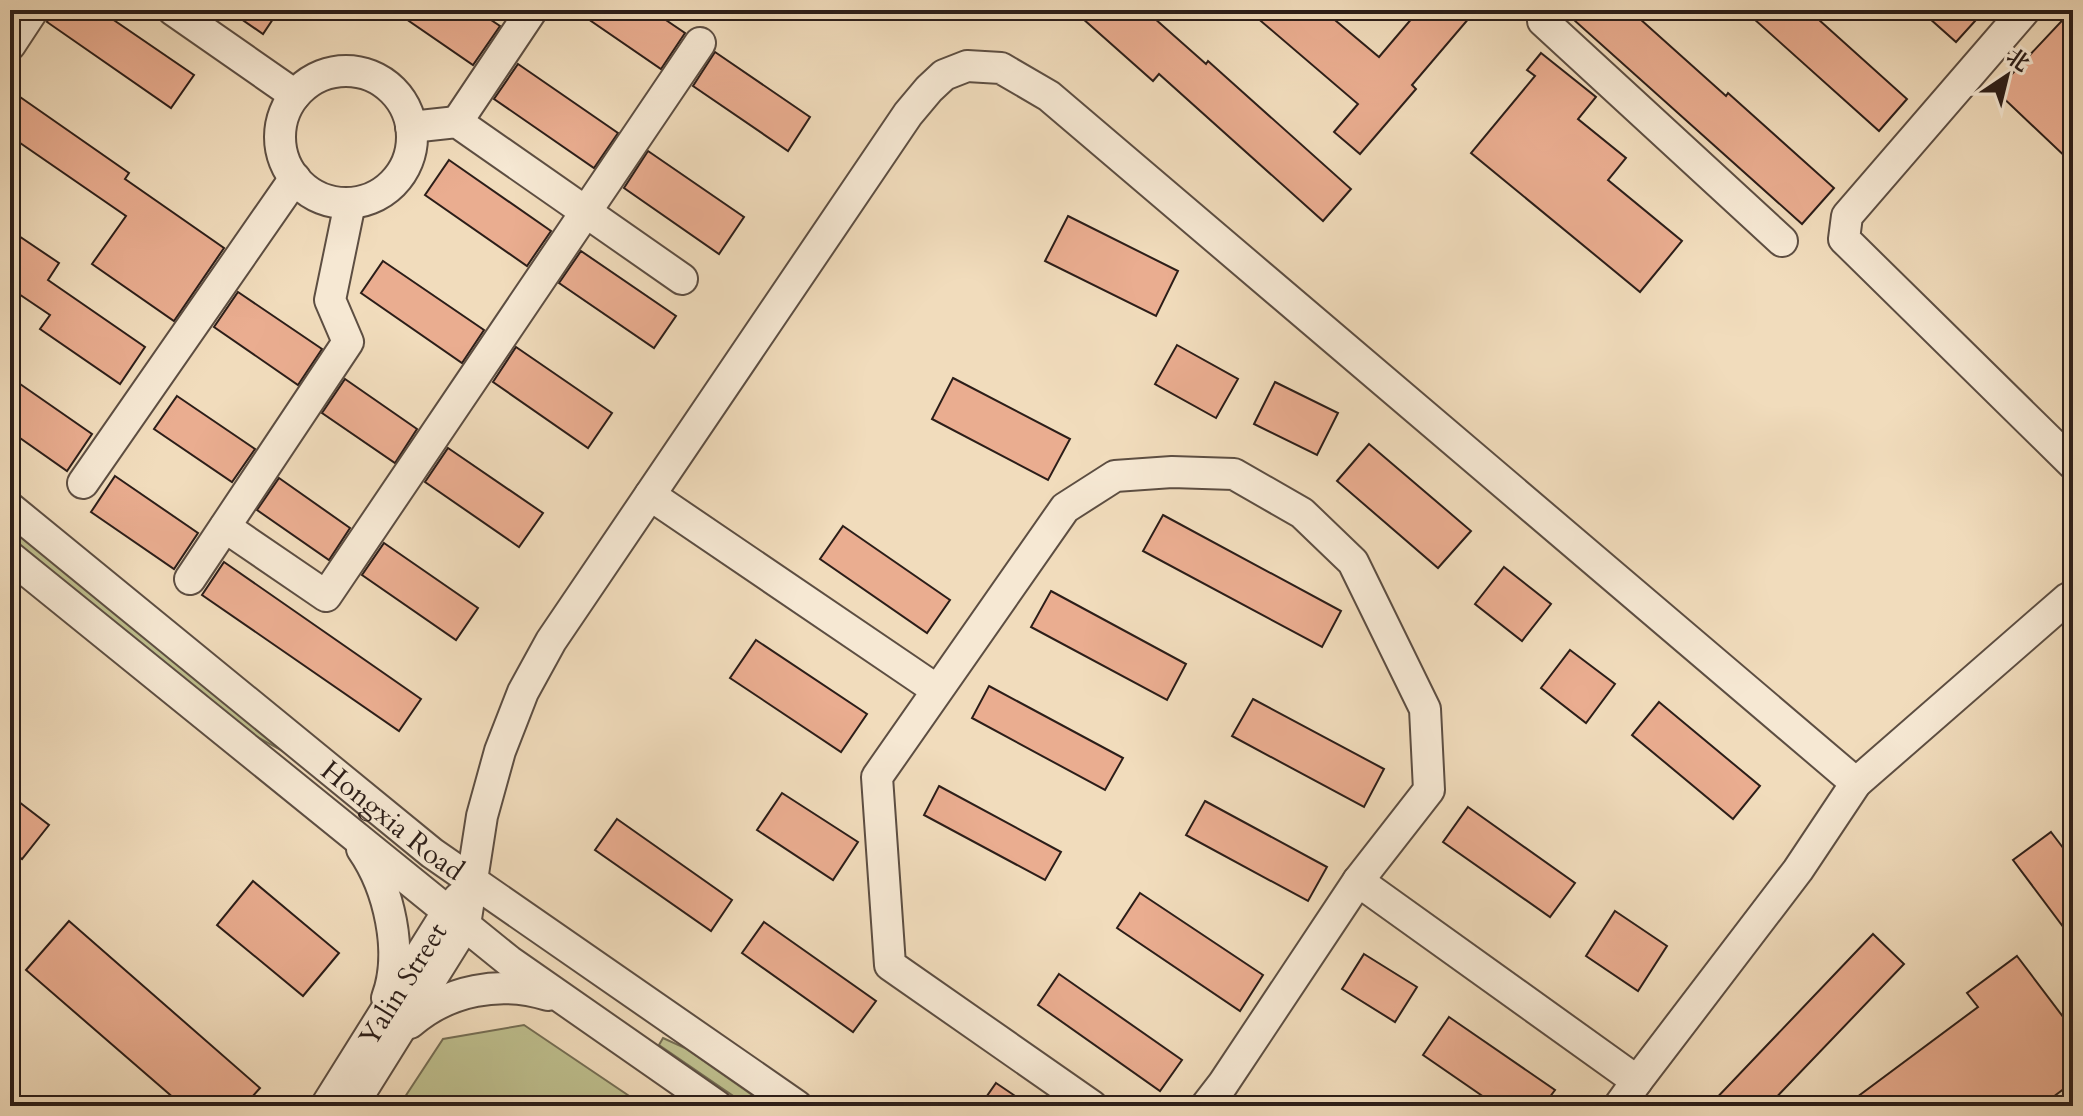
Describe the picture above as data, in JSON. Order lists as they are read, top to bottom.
{
  "streets": {
    "street": ["Hongxia Road", "Yalin Street"]
  },
  "crossings": [
    ["Hongxia Road", "Yalin Street"]
  ],
  "north": "top right"
}
